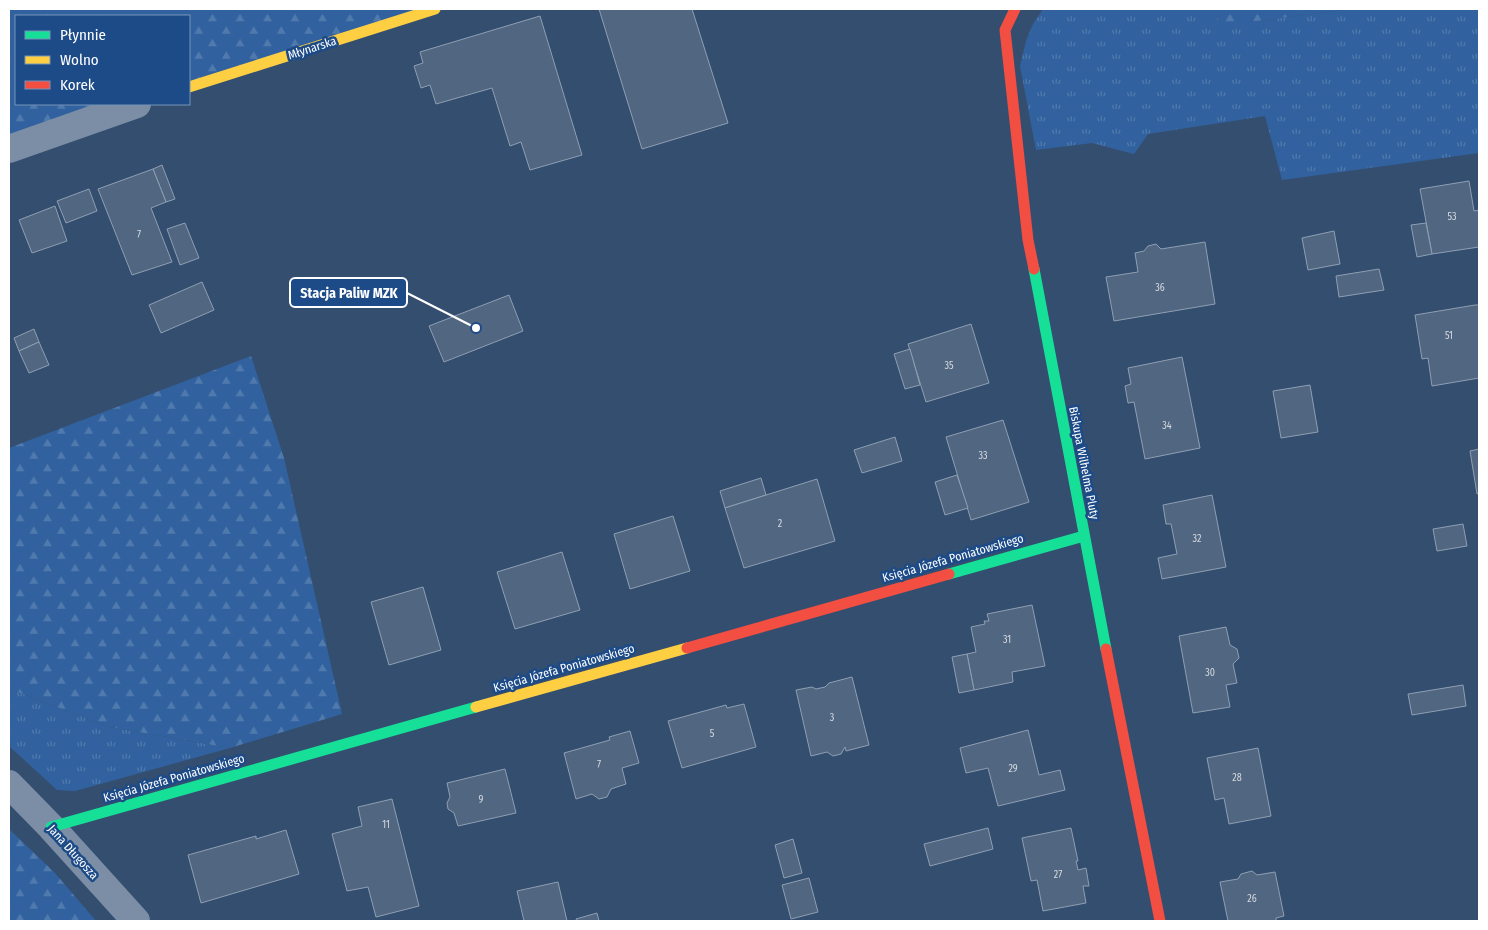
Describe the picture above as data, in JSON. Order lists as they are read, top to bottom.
{
  "streets": {
    "street": [
      "Młynarska",
      "Biskupa Wilhelma Pluty",
      "Księcia Józefa Poniatowskiego",
      "Jana Długosza"
    ]
  },
  "crossings": [
    ["Biskupa Wilhelma Pluty", "Księcia Józefa Poniatowskiego"],
    ["Księcia Józefa Poniatowskiego", "Jana Długosza"]
  ],
  "places": ["Stacja Paliw MZK"],
  "house_numbers": [
    "53",
    "7",
    "36",
    "51",
    "35",
    "34",
    "33",
    "2",
    "32",
    "31",
    "30",
    "3",
    "5",
    "7",
    "29",
    "28",
    "9",
    "11",
    "27",
    "26"
  ],
  "legend": ["Płynnie", "Wolno", "Korek"]
}
